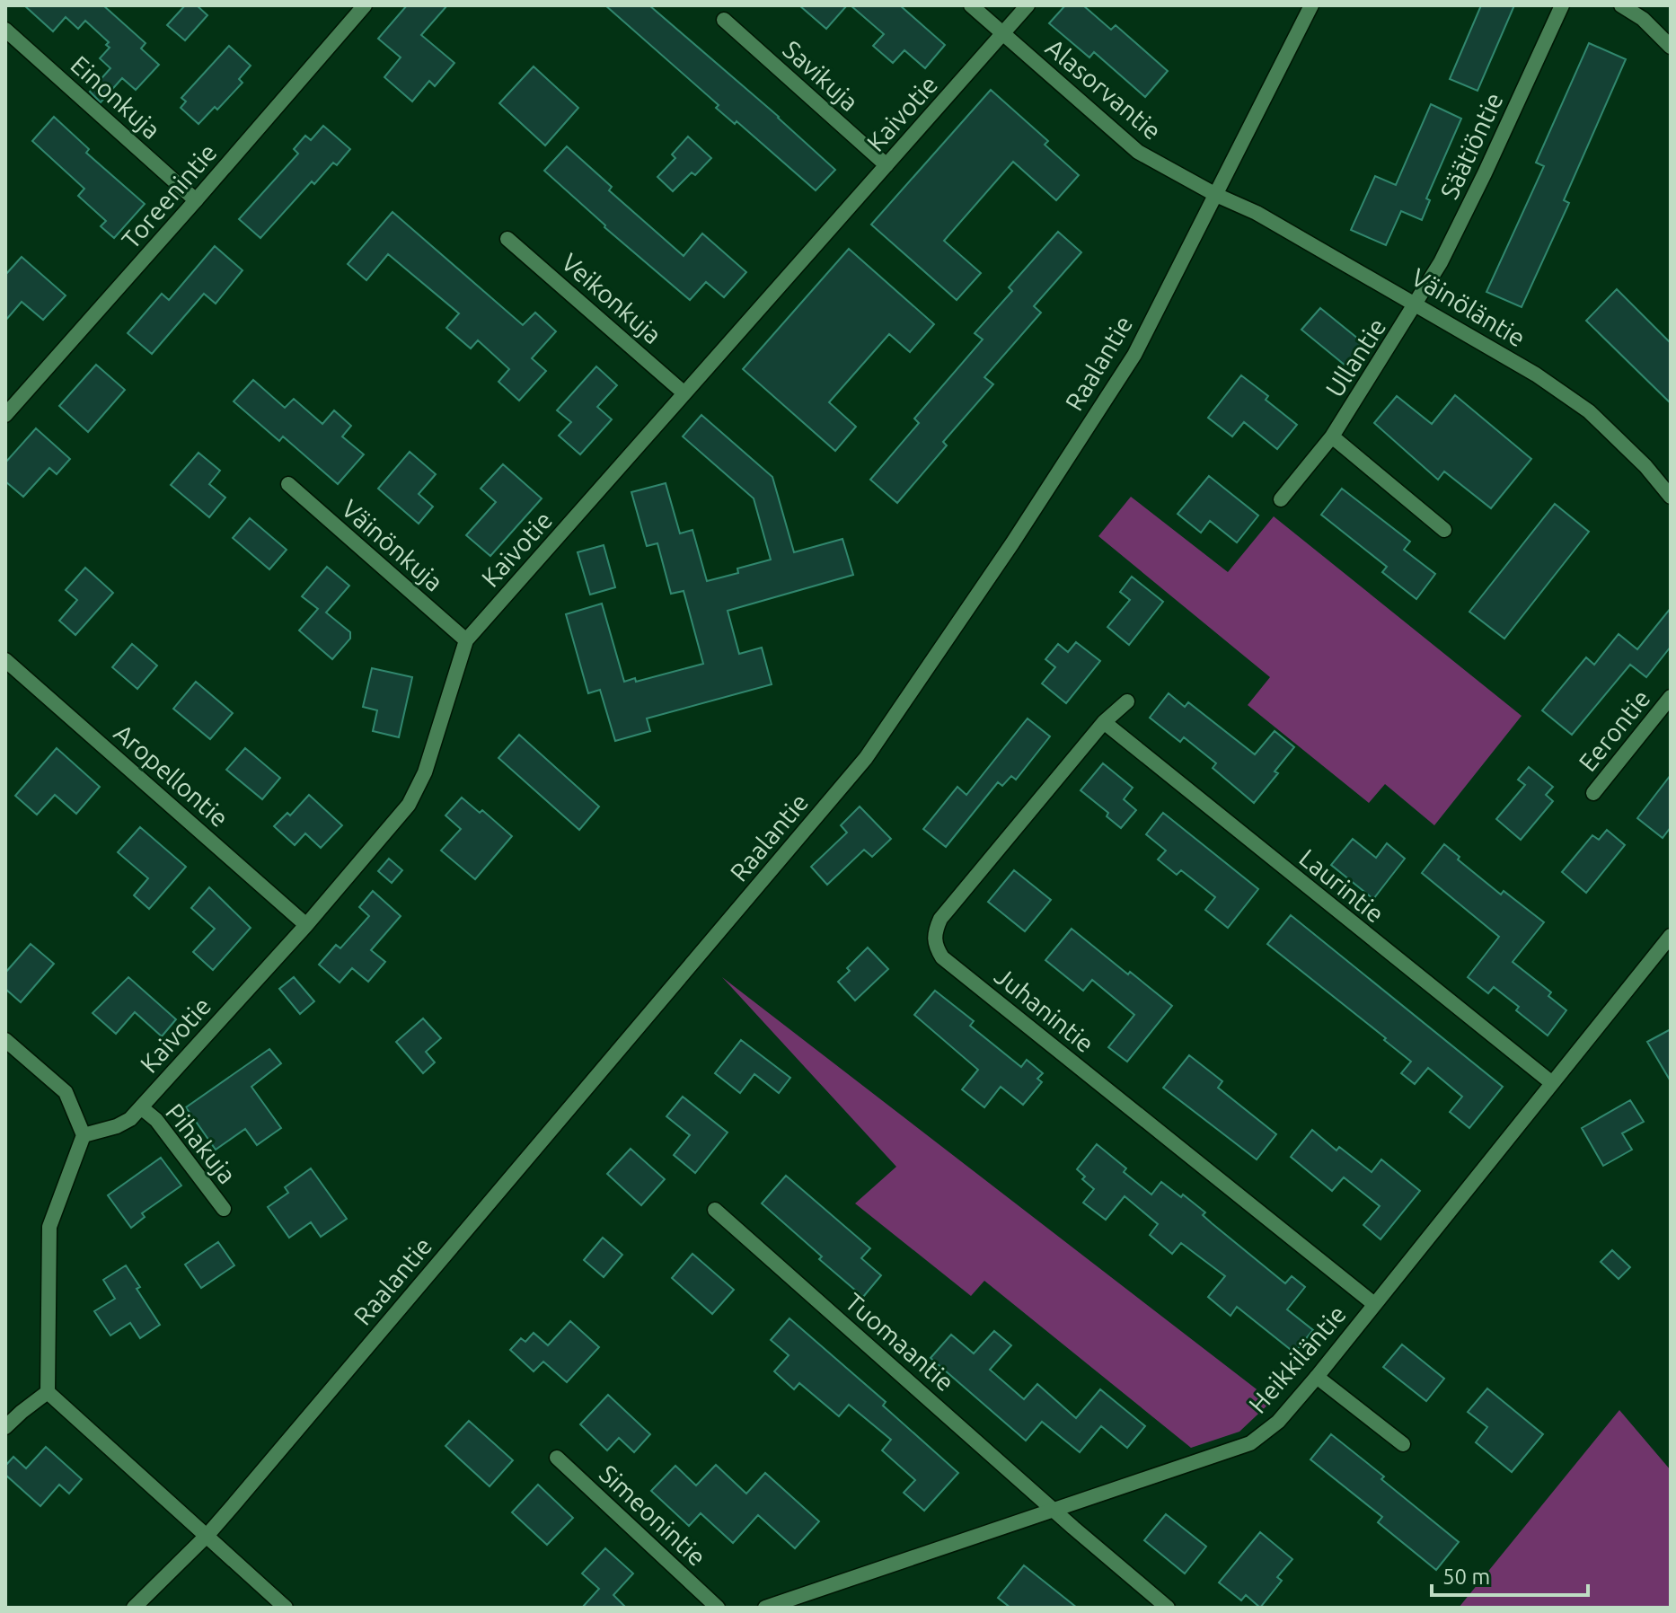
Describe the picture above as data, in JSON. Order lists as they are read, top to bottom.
{
  "streets": {
    "street": [
      "Savikuja",
      "Alasorvantie",
      "Einonkuja",
      "Kaivotie",
      "Säätiöntie",
      "Toreenintie",
      "Veikonkuja",
      "Väinöläntie",
      "Ullantie",
      "Raalantie",
      "Väinönkuja",
      "Eerontie",
      "Aropellontie",
      "Laurintie",
      "Juhanintie",
      "Pihakuja",
      "Tuomaantie",
      "Heikkiläntie",
      "Simeonintie"
    ]
  },
  "crossings": [
    ["Savikuja", "Kaivotie"],
    ["Alasorvantie", "Kaivotie"],
    ["Alasorvantie", "Väinöläntie"],
    ["Alasorvantie", "Raalantie"],
    ["Einonkuja", "Toreenintie"],
    ["Kaivotie", "Veikonkuja"],
    ["Kaivotie", "Väinönkuja"],
    ["Kaivotie", "Aropellontie"],
    ["Kaivotie", "Pihakuja"],
    ["Säätiöntie", "Väinöläntie"],
    ["Säätiöntie", "Ullantie"],
    ["Väinöläntie", "Ullantie"],
    ["Väinöläntie", "Raalantie"],
    ["Laurintie", "Juhanintie"],
    ["Laurintie", "Heikkiläntie"],
    ["Juhanintie", "Heikkiläntie"],
    ["Tuomaantie", "Heikkiläntie"]
  ],
  "scale_bar": "50 m"
}
